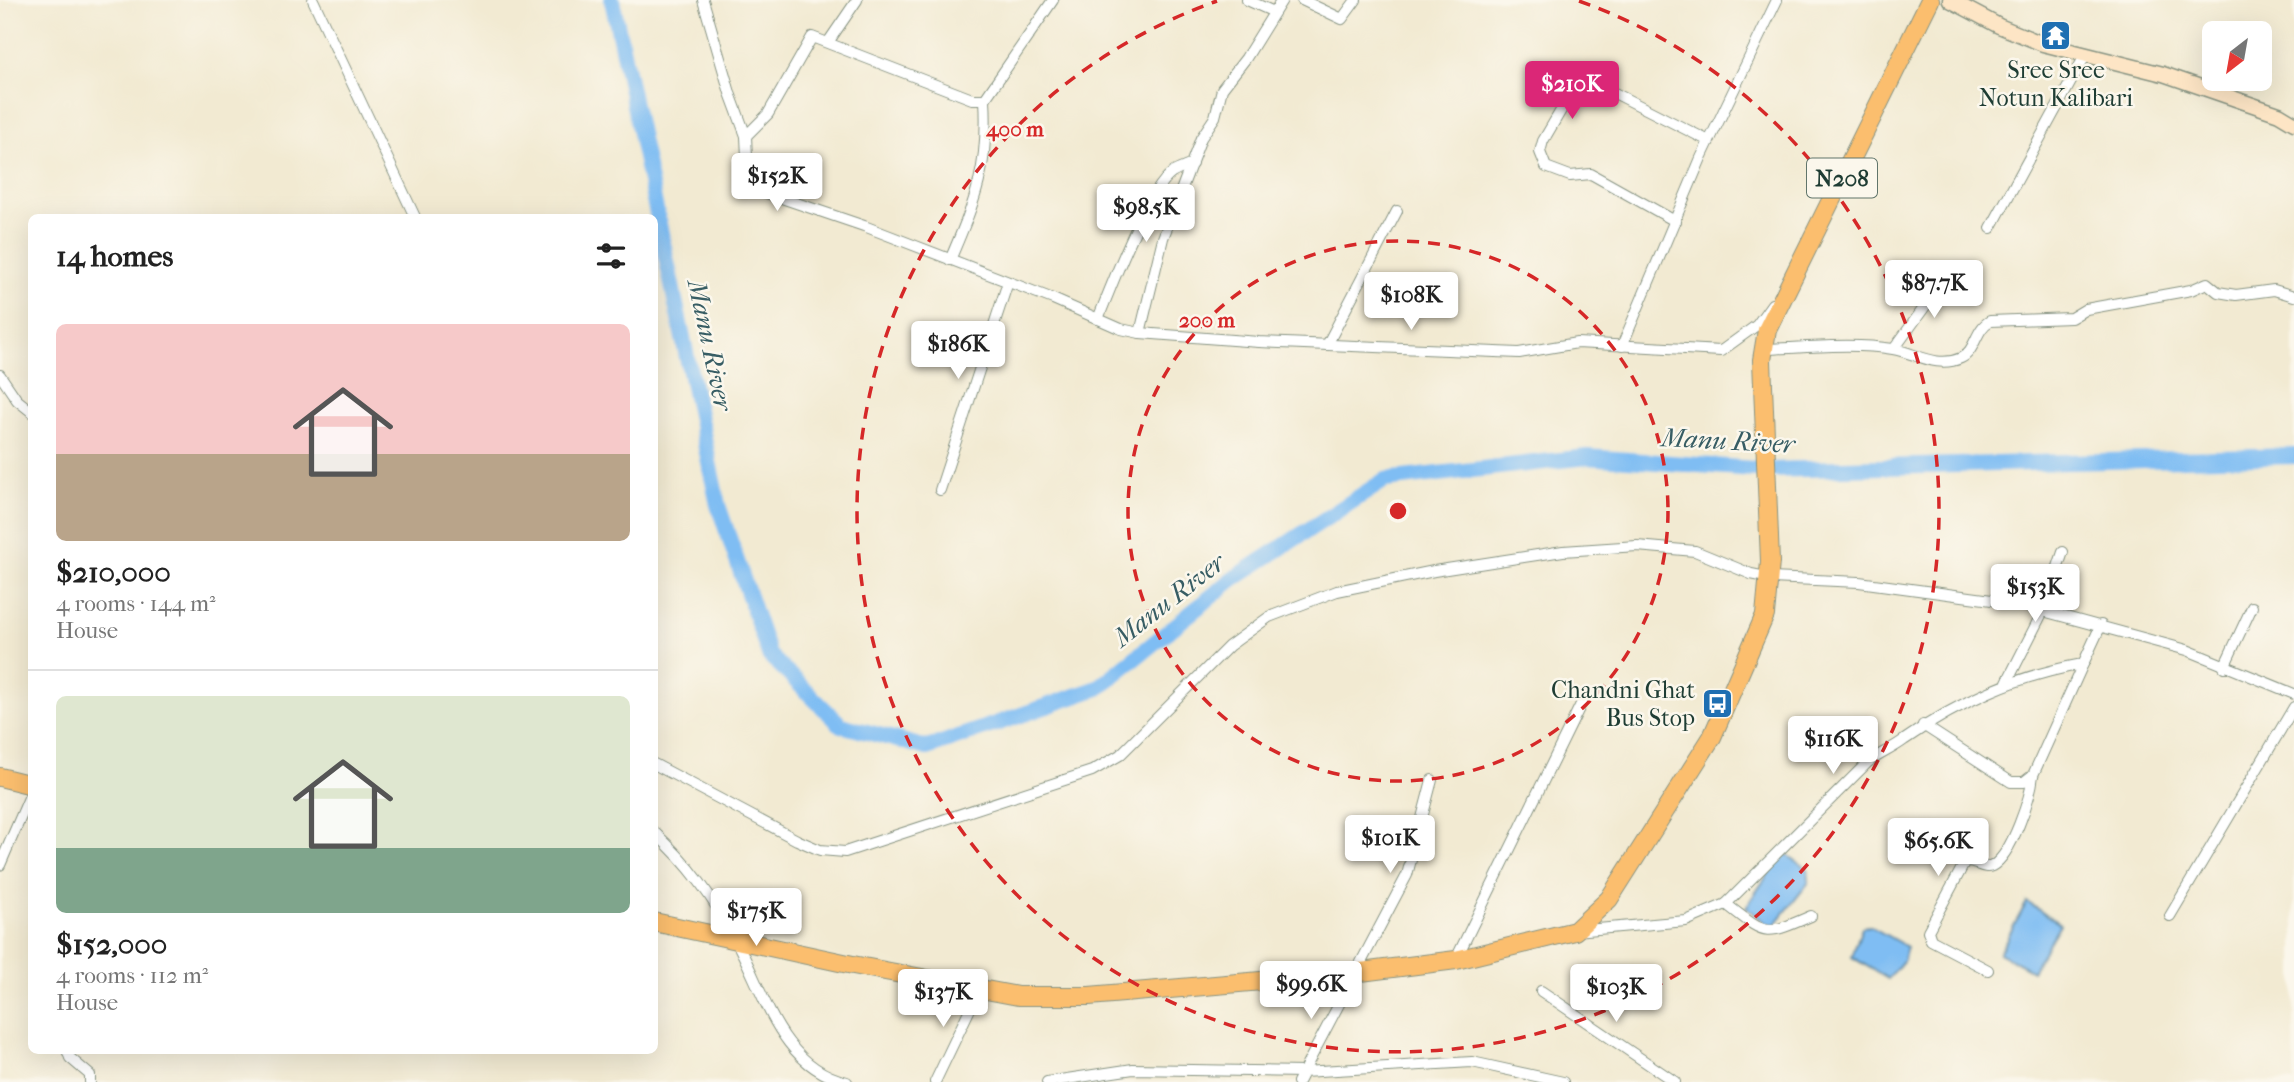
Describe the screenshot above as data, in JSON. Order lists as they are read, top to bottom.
{
  "streets": {
    "highway": ["N208"]
  },
  "water": ["Manu River"],
  "places": {
    "temple": ["Sree Sree Notun Kalibari"],
    "bus stop": ["Chandni Ghat Bus Stop"]
  },
  "north": "bottom left",
  "page": {
    "price": [
      "$210K",
      "$152K",
      "$98.5K",
      "$87.7K",
      "$108K",
      "$186K",
      "$153K",
      "$116K",
      "$101K",
      "$65.6K",
      "$175K",
      "$99.6K",
      "$103K",
      "$137K"
    ],
    "heading": "14 homes",
    "list": [
      {
        "name": "$210,000",
        "note": "4 rooms · 144 m² · House"
      },
      {
        "name": "$152,000",
        "note": "4 rooms · 112 m² · House"
      }
    ]
  },
  "rings": ["400 m", "200 m"]
}
